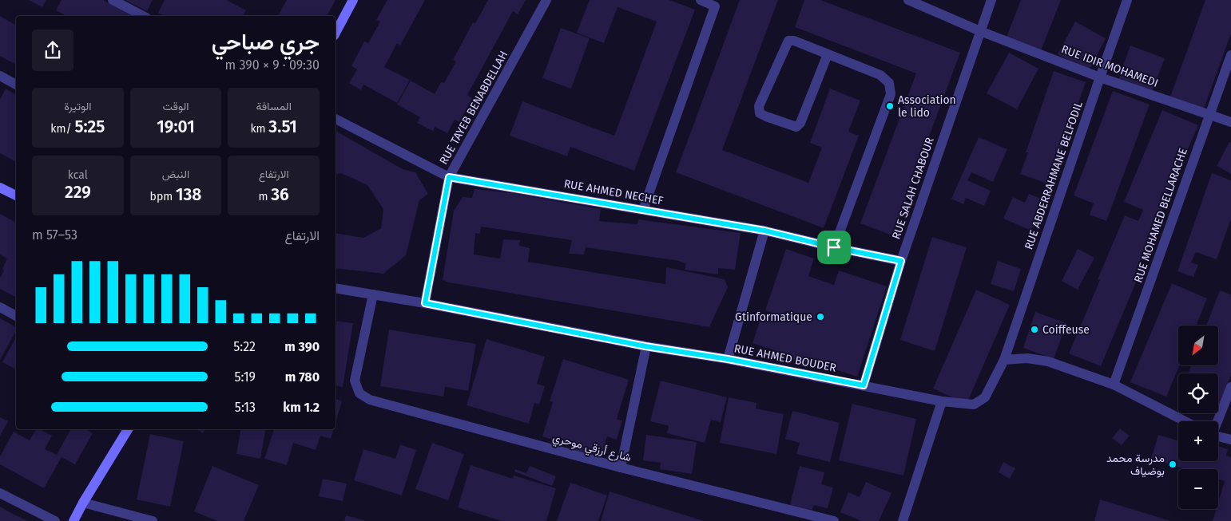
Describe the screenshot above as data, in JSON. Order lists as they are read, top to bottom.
{
  "streets": {
    "street": [
      "RUE IDIR MOHAMEDI",
      "RUE TAYEB BENABDELLAH",
      "RUE ABDERRAHMANE BELFODIL",
      "RUE SALAH CHABOUR",
      "RUE AHMED NECHEF",
      "RUE MOHAMED BELLARACHE",
      "RUE AHMED BOUDER",
      "شارع أرزقي موحري"
    ]
  },
  "crossings": [
    ["RUE IDIR MOHAMEDI", "RUE ABDERRAHMANE BELFODIL"],
    ["RUE IDIR MOHAMEDI", "RUE SALAH CHABOUR"],
    ["RUE IDIR MOHAMEDI", "RUE MOHAMED BELLARACHE"],
    ["RUE TAYEB BENABDELLAH", "RUE AHMED NECHEF"],
    ["RUE TAYEB BENABDELLAH", "RUE AHMED BOUDER"],
    ["RUE ABDERRAHMANE BELFODIL", "RUE AHMED BOUDER"],
    ["RUE SALAH CHABOUR", "RUE AHMED NECHEF"],
    ["RUE SALAH CHABOUR", "RUE AHMED BOUDER"],
    ["RUE AHMED BOUDER", "شارع أرزقي موحري"]
  ],
  "places": [
    "Association le lido",
    "Gtinformatique",
    "Coiffeuse",
    "مدرسة محمد بوضياف"
  ],
  "north": "bottom left",
  "page": {
    "heading": ["جري صباحي", "09:30 · 9 × 390 m"],
    "stats": [
      ["المسافة", "3.51 km"],
      ["الوقت", "19:01"],
      ["الوتيرة", "5:25 /km"],
      ["الارتفاع", "36 m"],
      ["النبض", "138 bpm"],
      ["kcal", "229"]
    ],
    "chart": ["الارتفاع", "53–57 m"],
    "map_buttons": ["+", "−"],
    "list": [
      {
        "name": "390 m",
        "note": "5:22"
      },
      {
        "name": "780 m",
        "note": "5:19"
      },
      {
        "name": "1.2 km",
        "note": "5:13"
      }
    ]
  }
}
